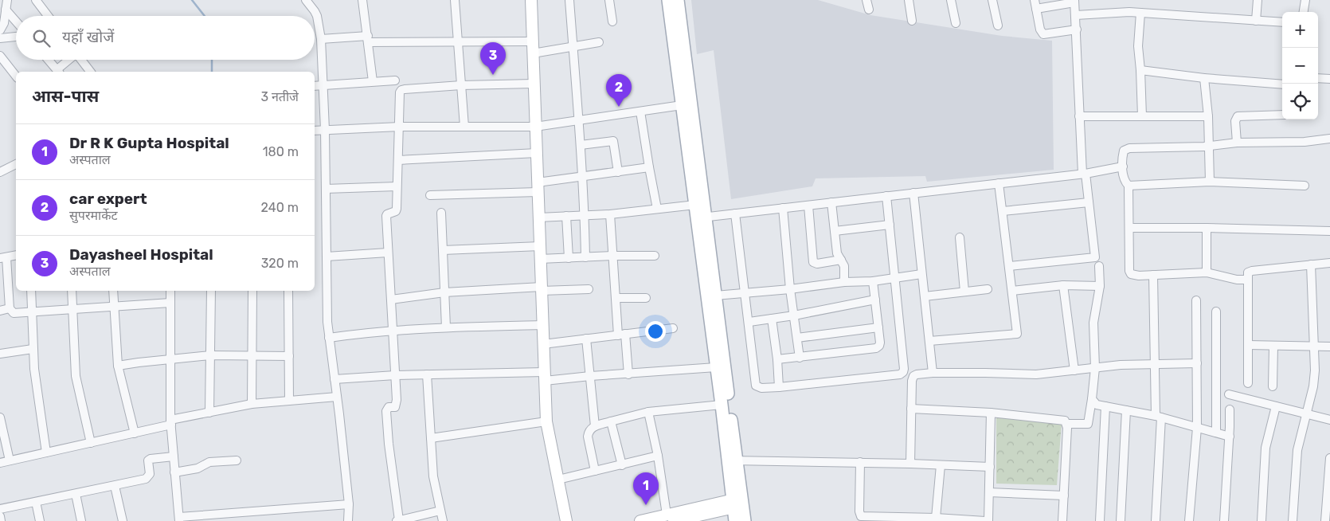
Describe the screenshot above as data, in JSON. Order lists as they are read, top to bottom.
{
  "page": {
    "map_buttons": ["+", "−"],
    "search": "यहाँ खोजें",
    "pins": ["3", "2", "1"],
    "heading": ["आस-पास", "3 नतीजे"],
    "list": [
      {
        "mark": "1",
        "name": "Dr R K Gupta Hospital",
        "note": "अस्पताल",
        "value": "180 m"
      },
      {
        "mark": "2",
        "name": "car expert",
        "note": "सुपरमार्केट",
        "value": "240 m"
      },
      {
        "mark": "3",
        "name": "Dayasheel Hospital",
        "note": "अस्पताल",
        "value": "320 m"
      }
    ]
  }
}
